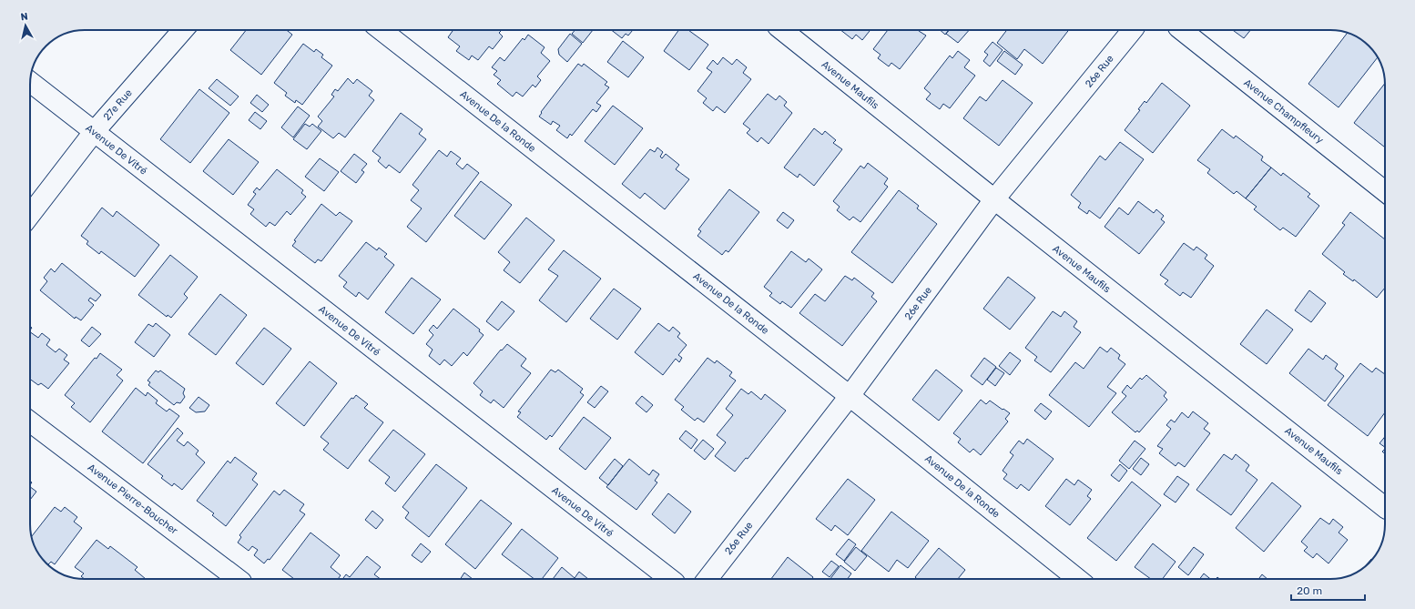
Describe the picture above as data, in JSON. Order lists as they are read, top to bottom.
{
  "streets": {
    "street": [
      "26e Rue",
      "Avenue Maufils",
      "27e Rue",
      "Avenue Champfleury",
      "Avenue De la Ronde",
      "Avenue De Vitré",
      "Avenue Pierre-Boucher"
    ]
  },
  "crossings": [
    ["26e Rue", "Avenue Maufils"],
    ["26e Rue", "Avenue De la Ronde"],
    ["27e Rue", "Avenue De Vitré"]
  ],
  "scale_bar": "20 m",
  "north": "top"
}
